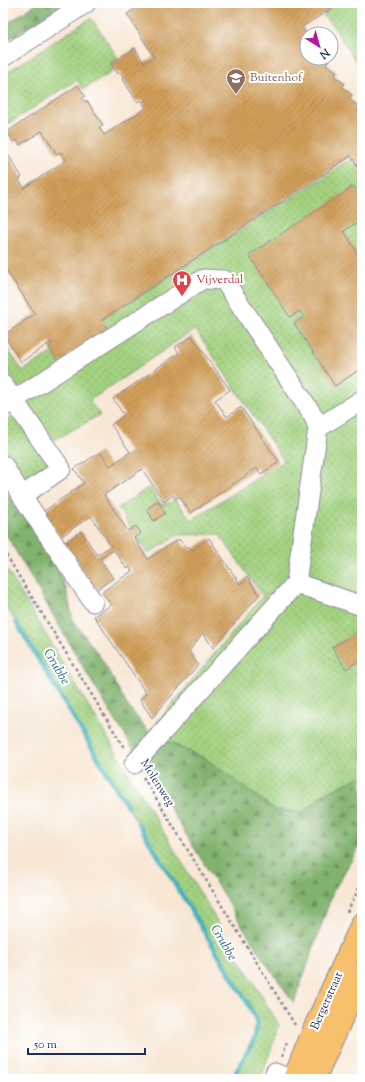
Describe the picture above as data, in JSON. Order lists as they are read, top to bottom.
{
  "streets": {
    "main road": ["Bergerstraat"],
    "path": ["Molenweg"]
  },
  "water": ["Grubbe"],
  "places": {
    "school or university": ["Buitenhof"],
    "hospital": ["Vijverdal"]
  },
  "scale_bar": "50 m",
  "north": "bottom right"
}
